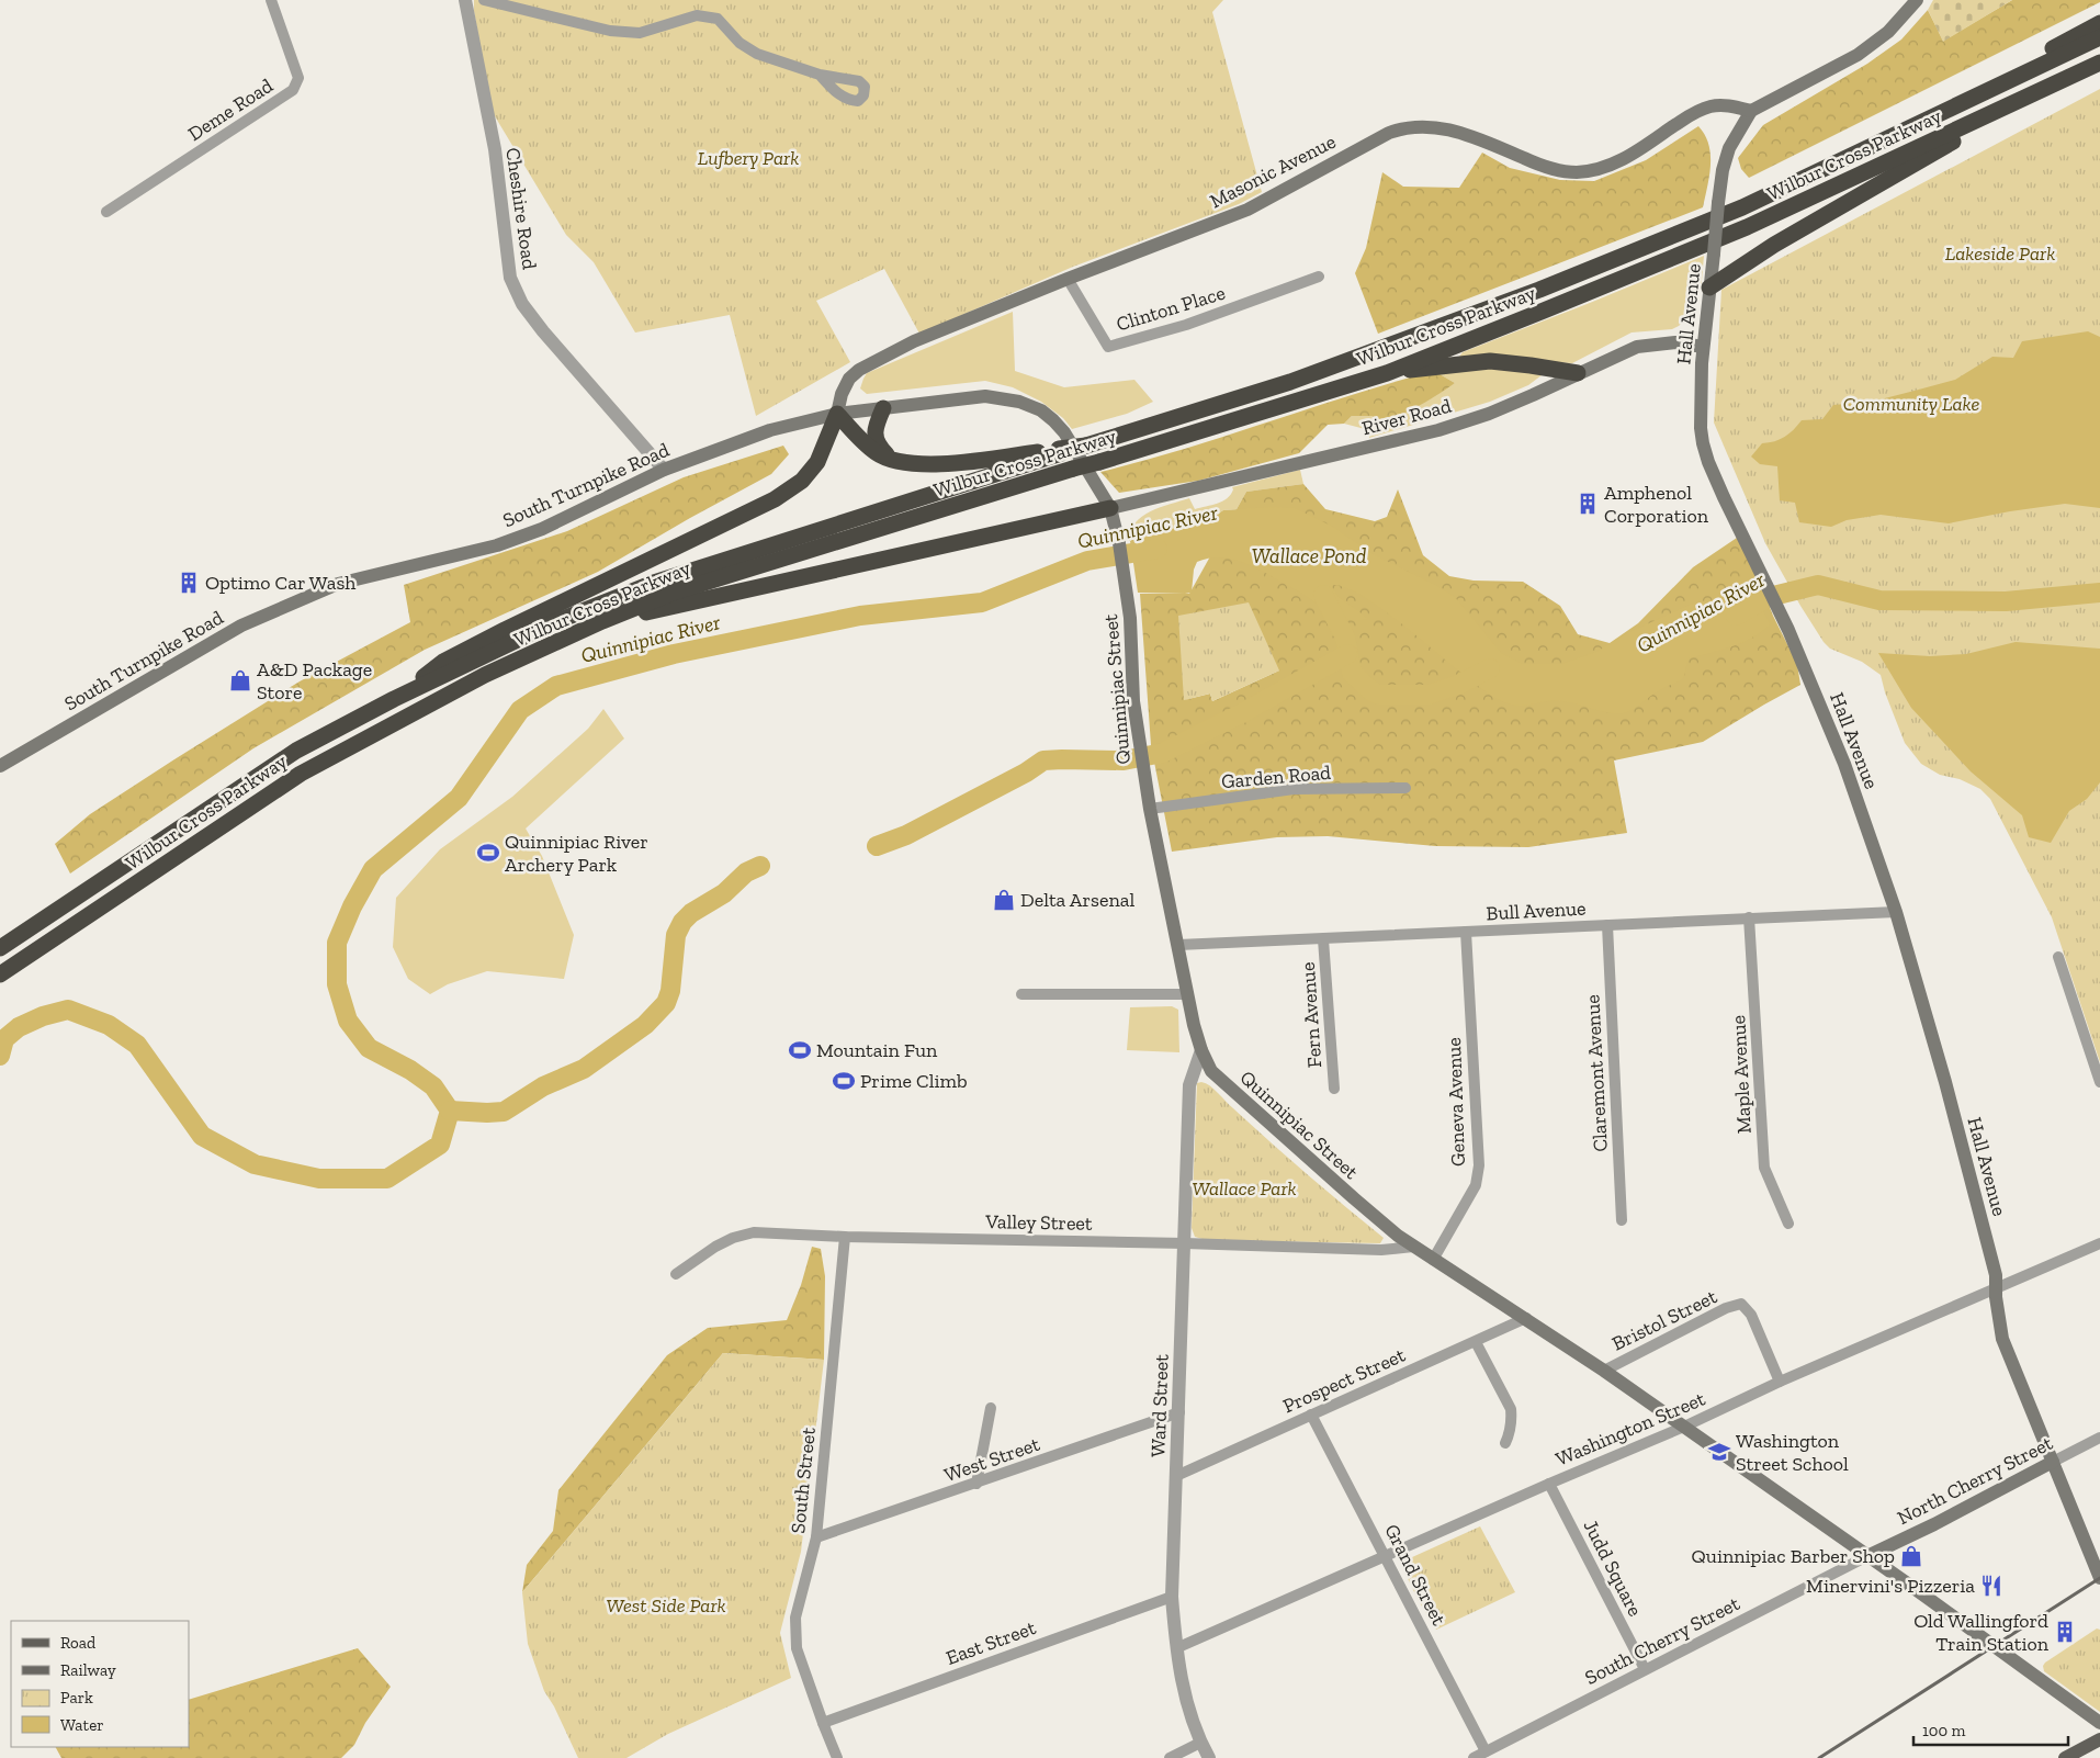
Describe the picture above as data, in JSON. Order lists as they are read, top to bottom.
{
  "streets": {
    "highway": ["Wilbur Cross Parkway"],
    "main road": [
      "Masonic Avenue",
      "Hall Avenue",
      "River Road",
      "South Turnpike Road",
      "Quinnipiac Street",
      "North Cherry Street"
    ],
    "street": [
      "Deme Road",
      "Cheshire Road",
      "Clinton Place",
      "Garden Road",
      "Bull Avenue",
      "Fern Avenue",
      "Claremont Avenue",
      "Maple Avenue",
      "Geneva Avenue",
      "Valley Street",
      "Bristol Street",
      "Prospect Street",
      "Ward Street",
      "Washington Street",
      "West Street",
      "South Street",
      "Judd Square",
      "Grand Street",
      "South Cherry Street",
      "East Street"
    ]
  },
  "crossings": [
    ["Masonic Avenue", "Clinton Place"],
    ["Masonic Avenue", "Hall Avenue"],
    ["Masonic Avenue", "South Turnpike Road"],
    ["Masonic Avenue", "Quinnipiac Street"],
    ["Cheshire Road", "South Turnpike Road"],
    ["Hall Avenue", "River Road"],
    ["Hall Avenue", "Bull Avenue"],
    ["Hall Avenue", "Washington Street"],
    ["Hall Avenue", "North Cherry Street"],
    ["River Road", "Quinnipiac Street"],
    ["South Turnpike Road", "Quinnipiac Street"],
    ["Quinnipiac Street", "Garden Road"],
    ["Quinnipiac Street", "Bull Avenue"],
    ["Quinnipiac Street", "Geneva Avenue"],
    ["Quinnipiac Street", "Valley Street"],
    ["Quinnipiac Street", "Bristol Street"],
    ["Quinnipiac Street", "Prospect Street"],
    ["Quinnipiac Street", "Ward Street"],
    ["Quinnipiac Street", "Washington Street"],
    ["Quinnipiac Street", "North Cherry Street"],
    ["Quinnipiac Street", "South Cherry Street"],
    ["Bull Avenue", "Fern Avenue"],
    ["Bull Avenue", "Claremont Avenue"],
    ["Bull Avenue", "Maple Avenue"],
    ["Bull Avenue", "Geneva Avenue"],
    ["Valley Street", "Ward Street"],
    ["Valley Street", "South Street"],
    ["Bristol Street", "Washington Street"],
    ["Prospect Street", "Ward Street"],
    ["Prospect Street", "Grand Street"],
    ["Ward Street", "Washington Street"],
    ["Ward Street", "West Street"],
    ["Ward Street", "East Street"],
    ["Washington Street", "Judd Square"],
    ["Washington Street", "Grand Street"],
    ["West Street", "South Street"],
    ["South Street", "East Street"],
    ["North Cherry Street", "South Cherry Street"],
    ["Judd Square", "South Cherry Street"],
    ["Grand Street", "South Cherry Street"]
  ],
  "water": ["Quinnipiac River", "Wallace Pond"],
  "parks": [
    "Lufbery Park",
    "Lakeside Park",
    "Community Lake",
    "Wallace Park",
    "West Side Park"
  ],
  "places": {
    "building": ["Amphenol Corporation", "Optimo Car Wash", "Old Wallingford Train Station"],
    "shop": ["A&D Package Store", "Delta Arsenal", "Quinnipiac Barber Shop"],
    "sports": ["Quinnipiac River Archery Park", "Mountain Fun", "Prime Climb"],
    "school or university": ["Washington Street School"],
    "restaurant": ["Minervini's Pizzeria"]
  },
  "legend": [
    "Road",
    "Railway",
    "Park",
    "Water"
  ],
  "scale_bar": "100 m"
}
